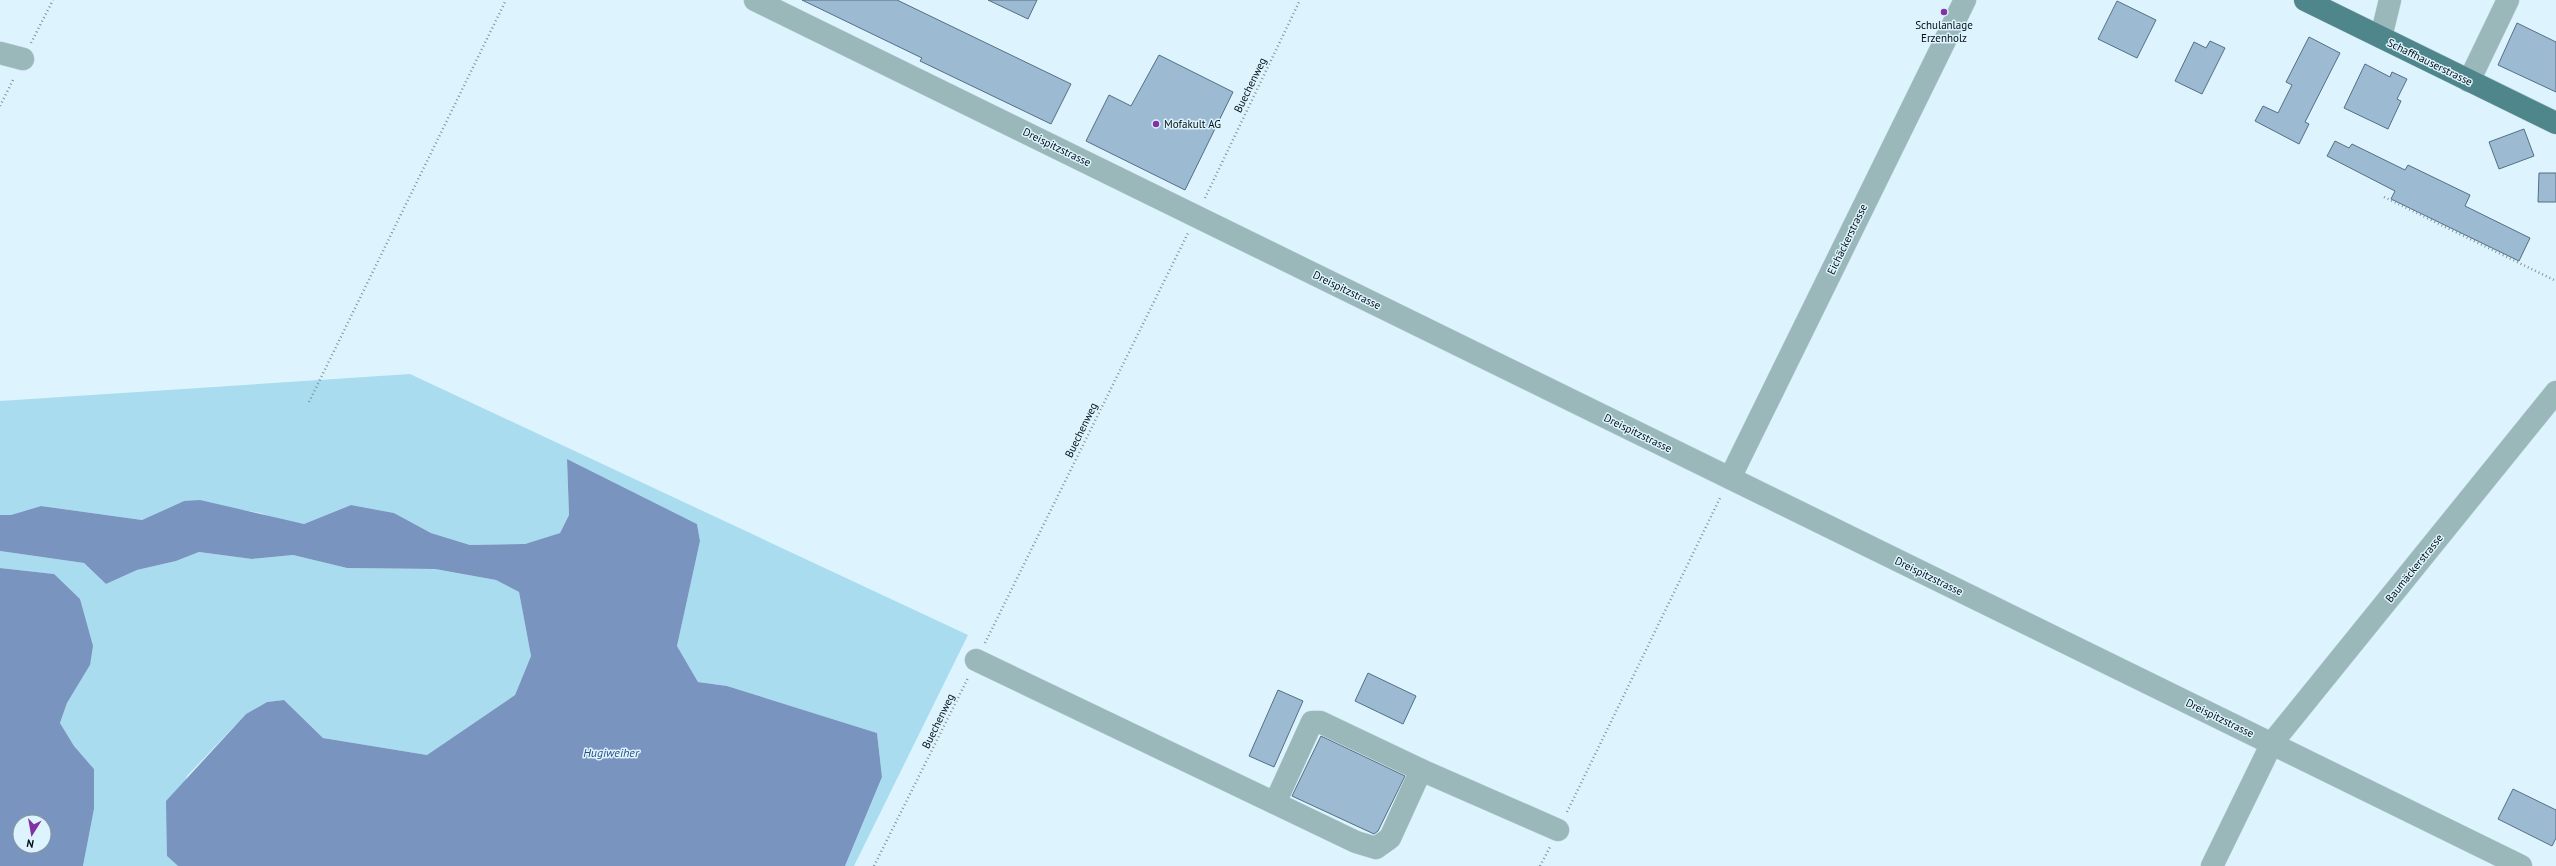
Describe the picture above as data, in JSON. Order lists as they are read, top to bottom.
{
  "streets": {
    "main road": ["Schaffhauserstrasse"],
    "street": ["Dreispitzstrasse", "Eichäckerstrasse", "Baumäckerstrasse"],
    "path": ["Buechenweg"]
  },
  "crossings": [
    ["Buechenweg", "Dreispitzstrasse"],
    ["Dreispitzstrasse", "Eichäckerstrasse"],
    ["Dreispitzstrasse", "Baumäckerstrasse"]
  ],
  "water": ["Hugiweiher"],
  "places": ["Schulanlage Erzenholz", "Mofakult AG"],
  "north": "bottom"
}
